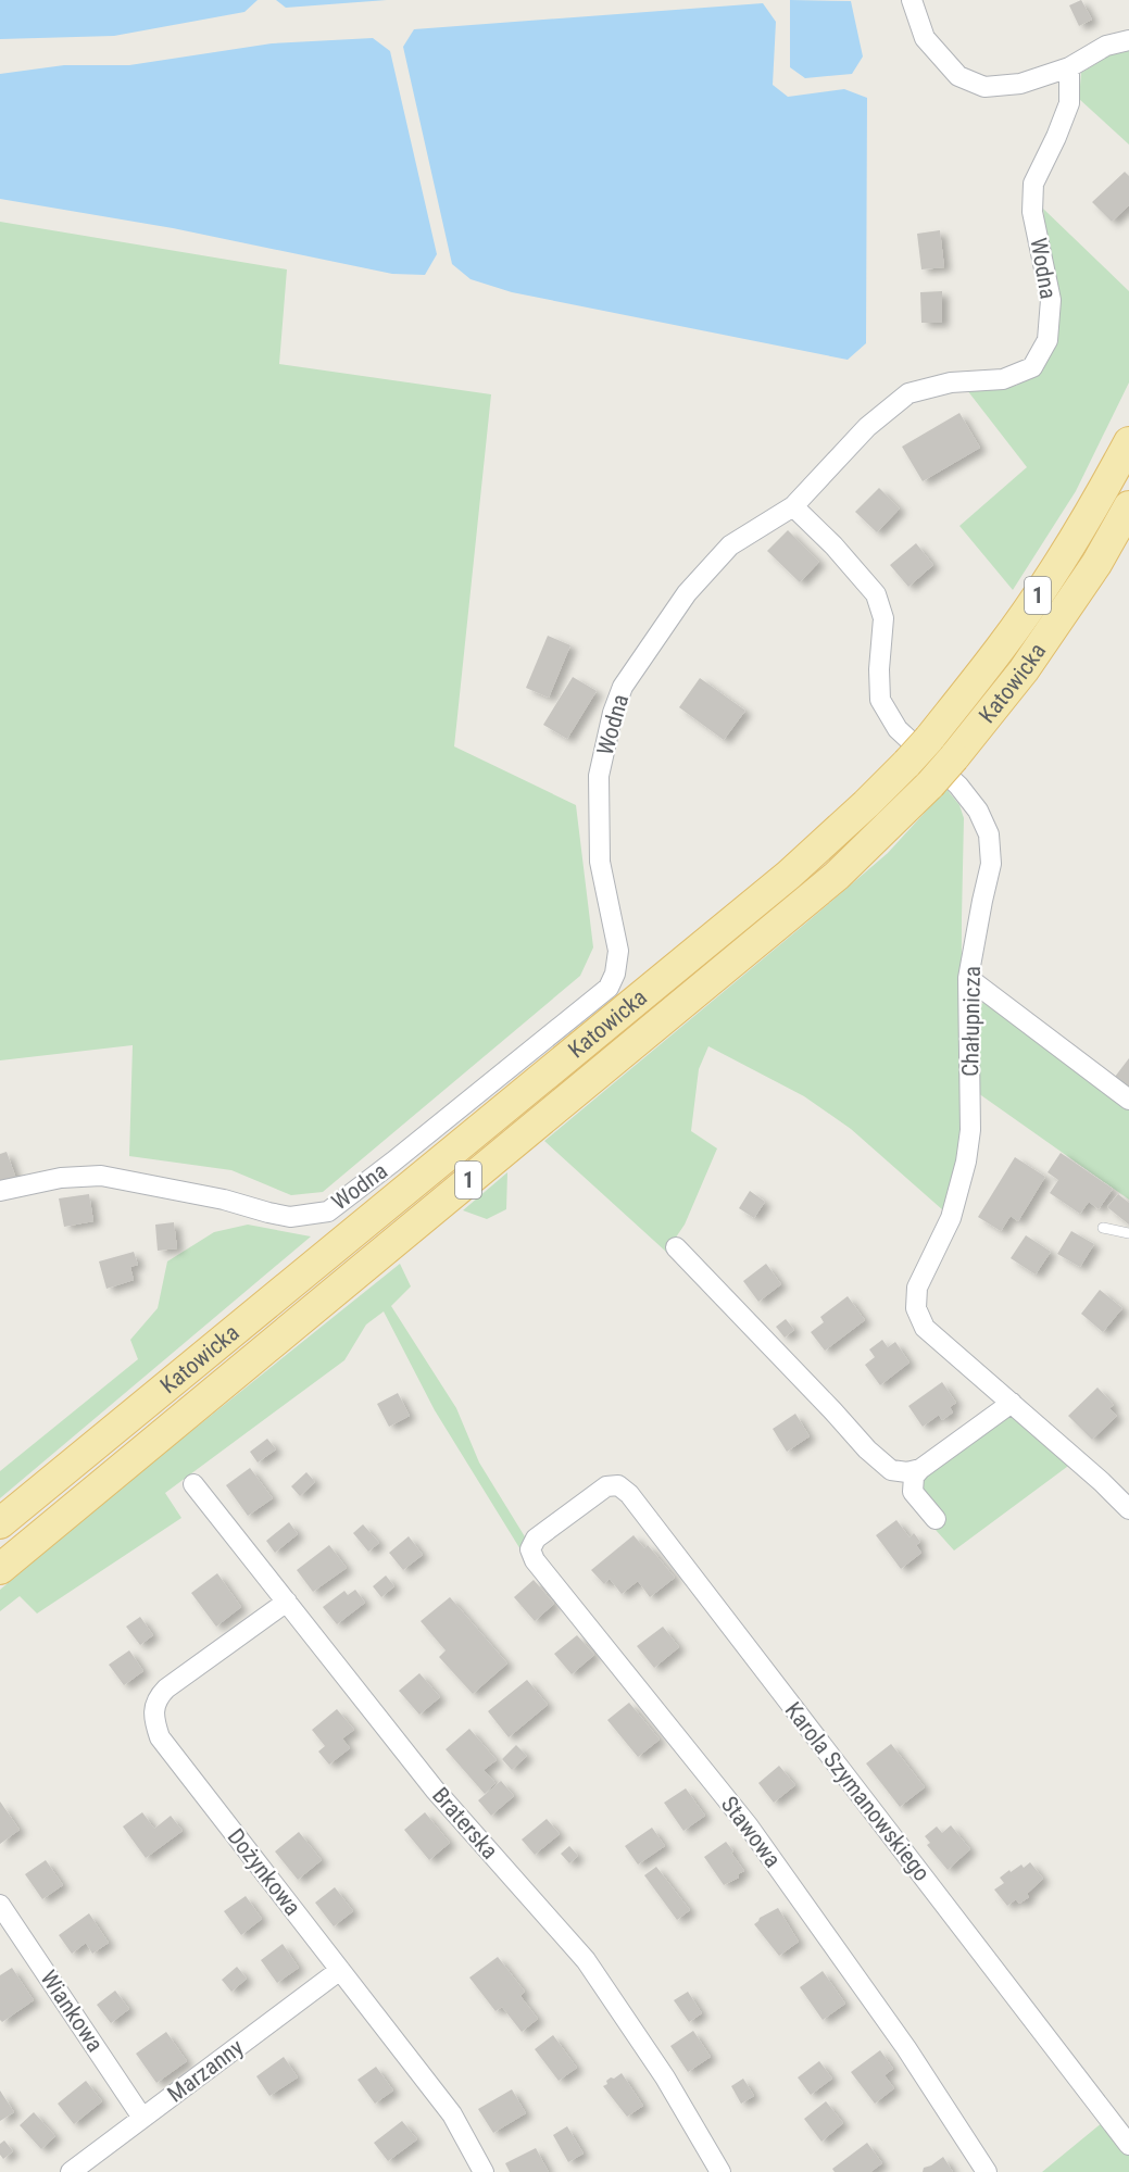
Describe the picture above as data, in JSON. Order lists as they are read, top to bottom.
{
  "streets": {
    "main road": ["1", "Katowicka"],
    "street": [
      "Wodna",
      "Chałupnicza",
      "Karola Szymanowskiego",
      "Braterska",
      "Stawowa",
      "Dożynkowa",
      "Wiankowa",
      "Marzanny"
    ]
  },
  "crossings": [
    ["Wodna", "Chałupnicza"],
    ["Karola Szymanowskiego", "Stawowa"],
    ["Braterska", "Dożynkowa"],
    ["Dożynkowa", "Marzanny"],
    ["Wiankowa", "Marzanny"]
  ]
}
